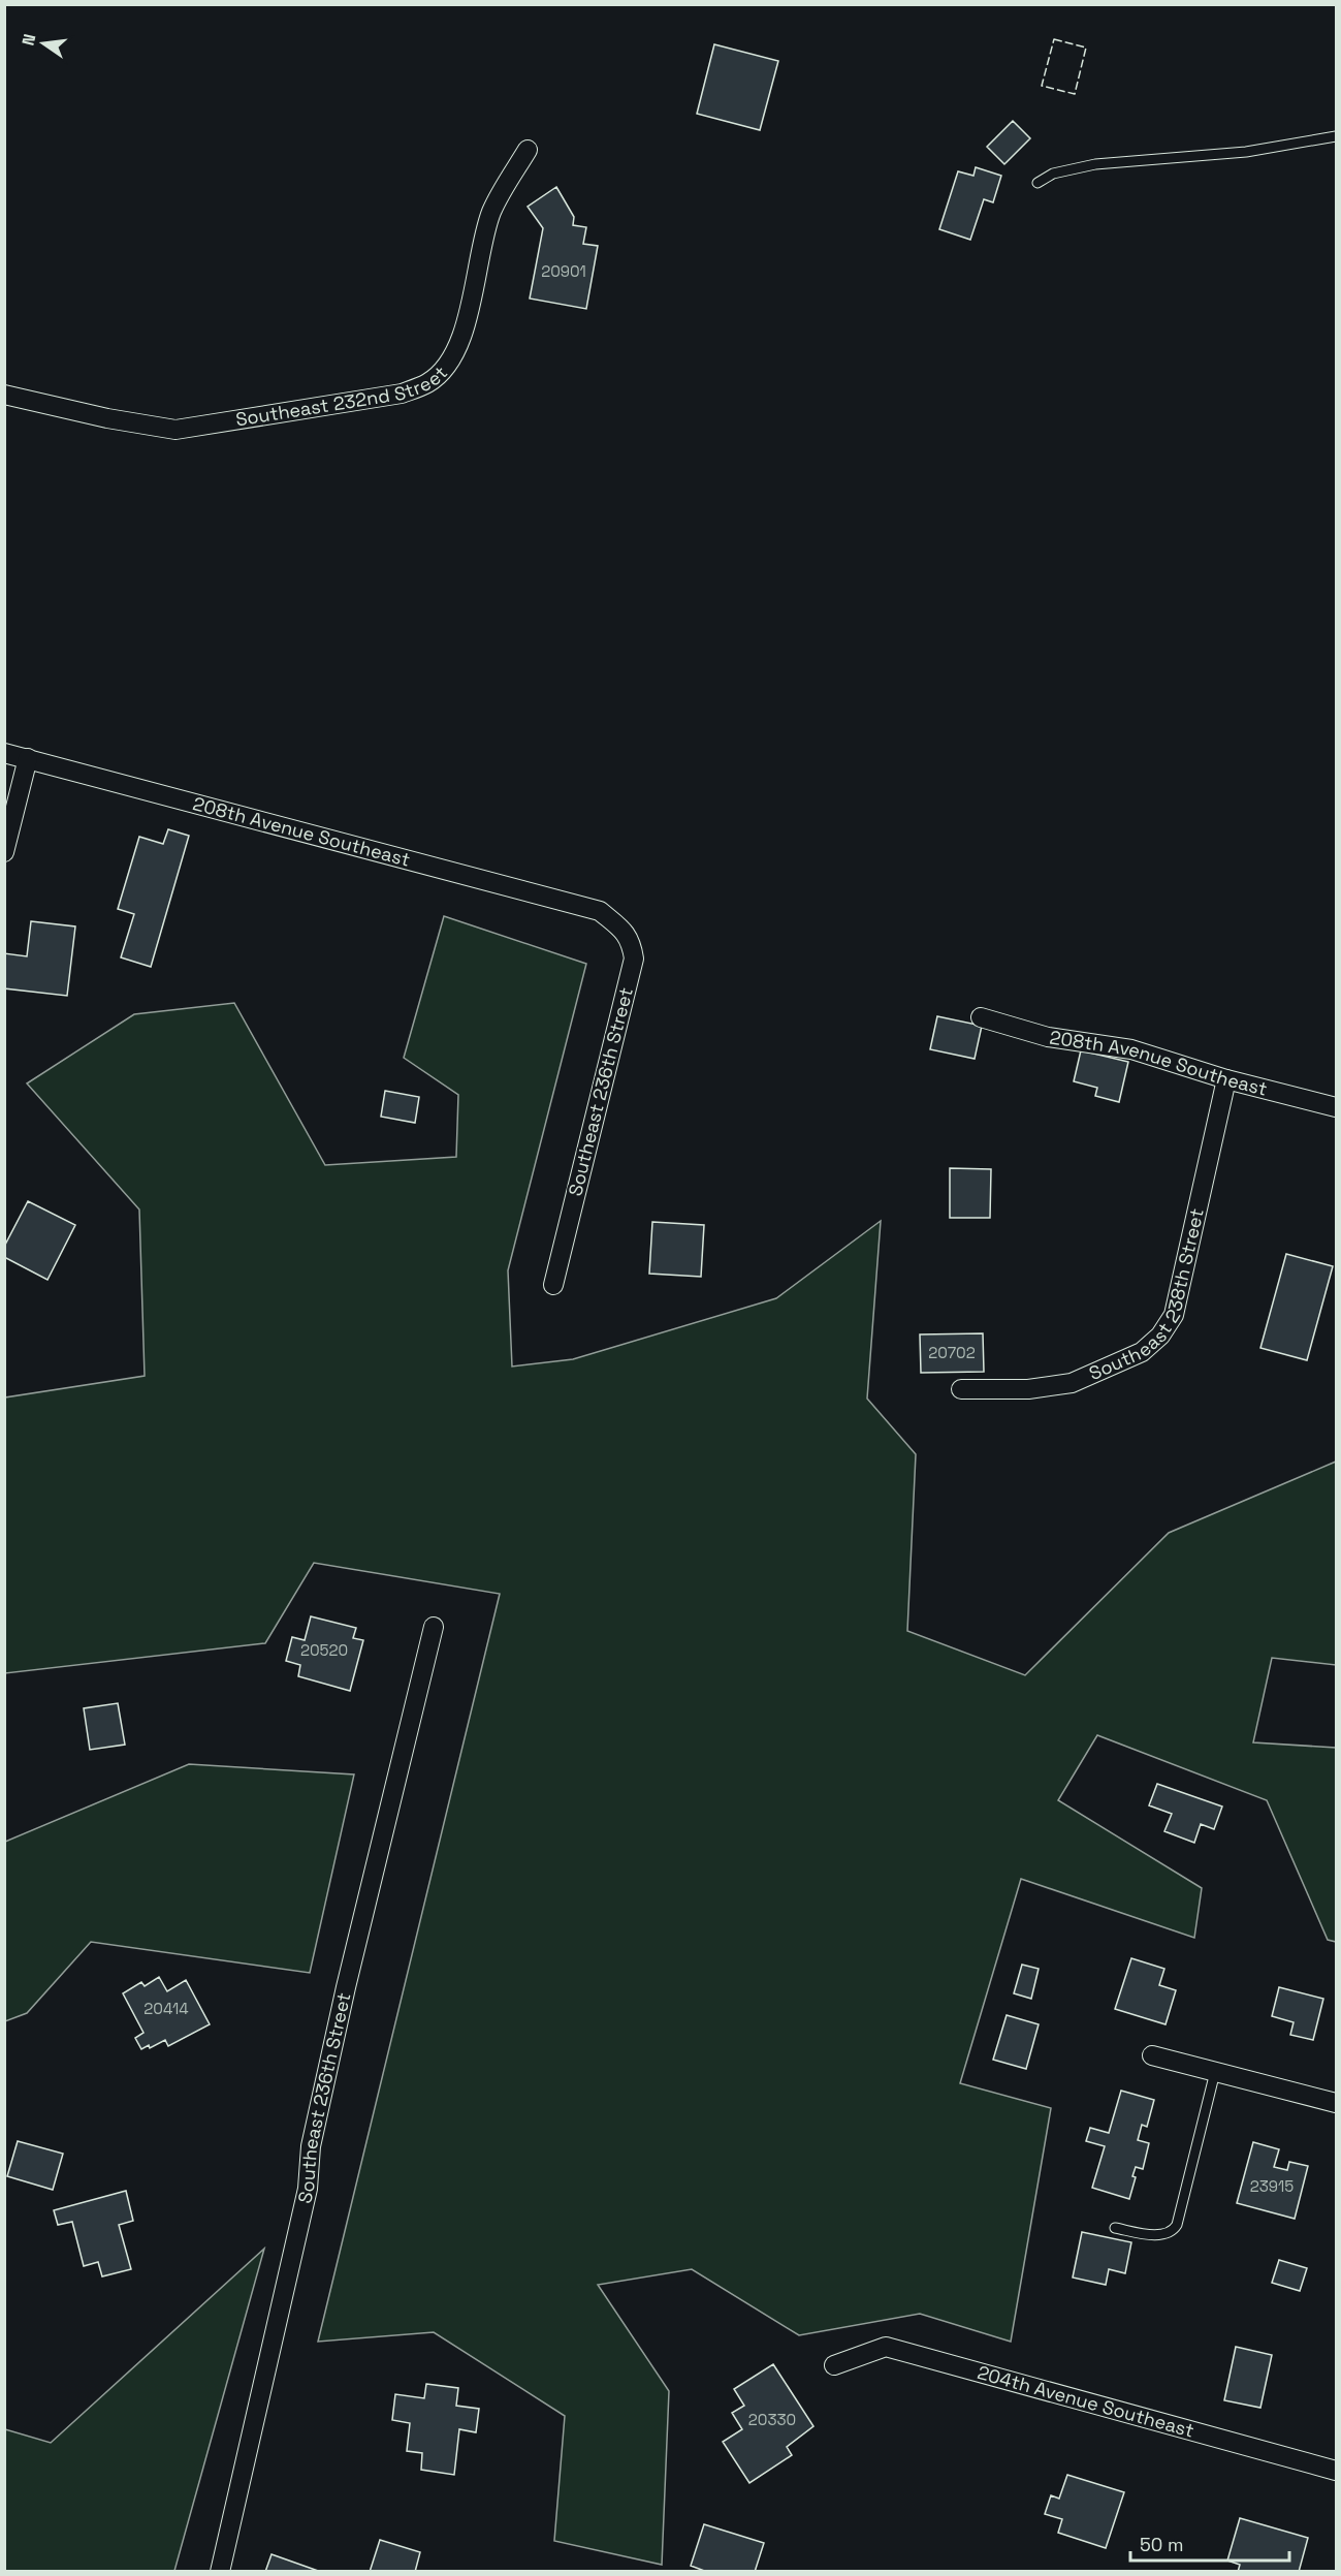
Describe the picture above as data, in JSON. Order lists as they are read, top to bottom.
{
  "streets": {
    "street": [
      "Southeast 232nd Street",
      "208th Avenue Southeast",
      "Southeast 236th Street",
      "Southeast 238th Street",
      "204th Avenue Southeast"
    ]
  },
  "crossings": [
    ["208th Avenue Southeast", "Southeast 236th Street"],
    ["208th Avenue Southeast", "Southeast 238th Street"]
  ],
  "house_numbers": [
    "20901",
    "20702",
    "20520",
    "20414",
    "23915",
    "20330"
  ],
  "scale_bar": "50 m",
  "north": "left"
}
